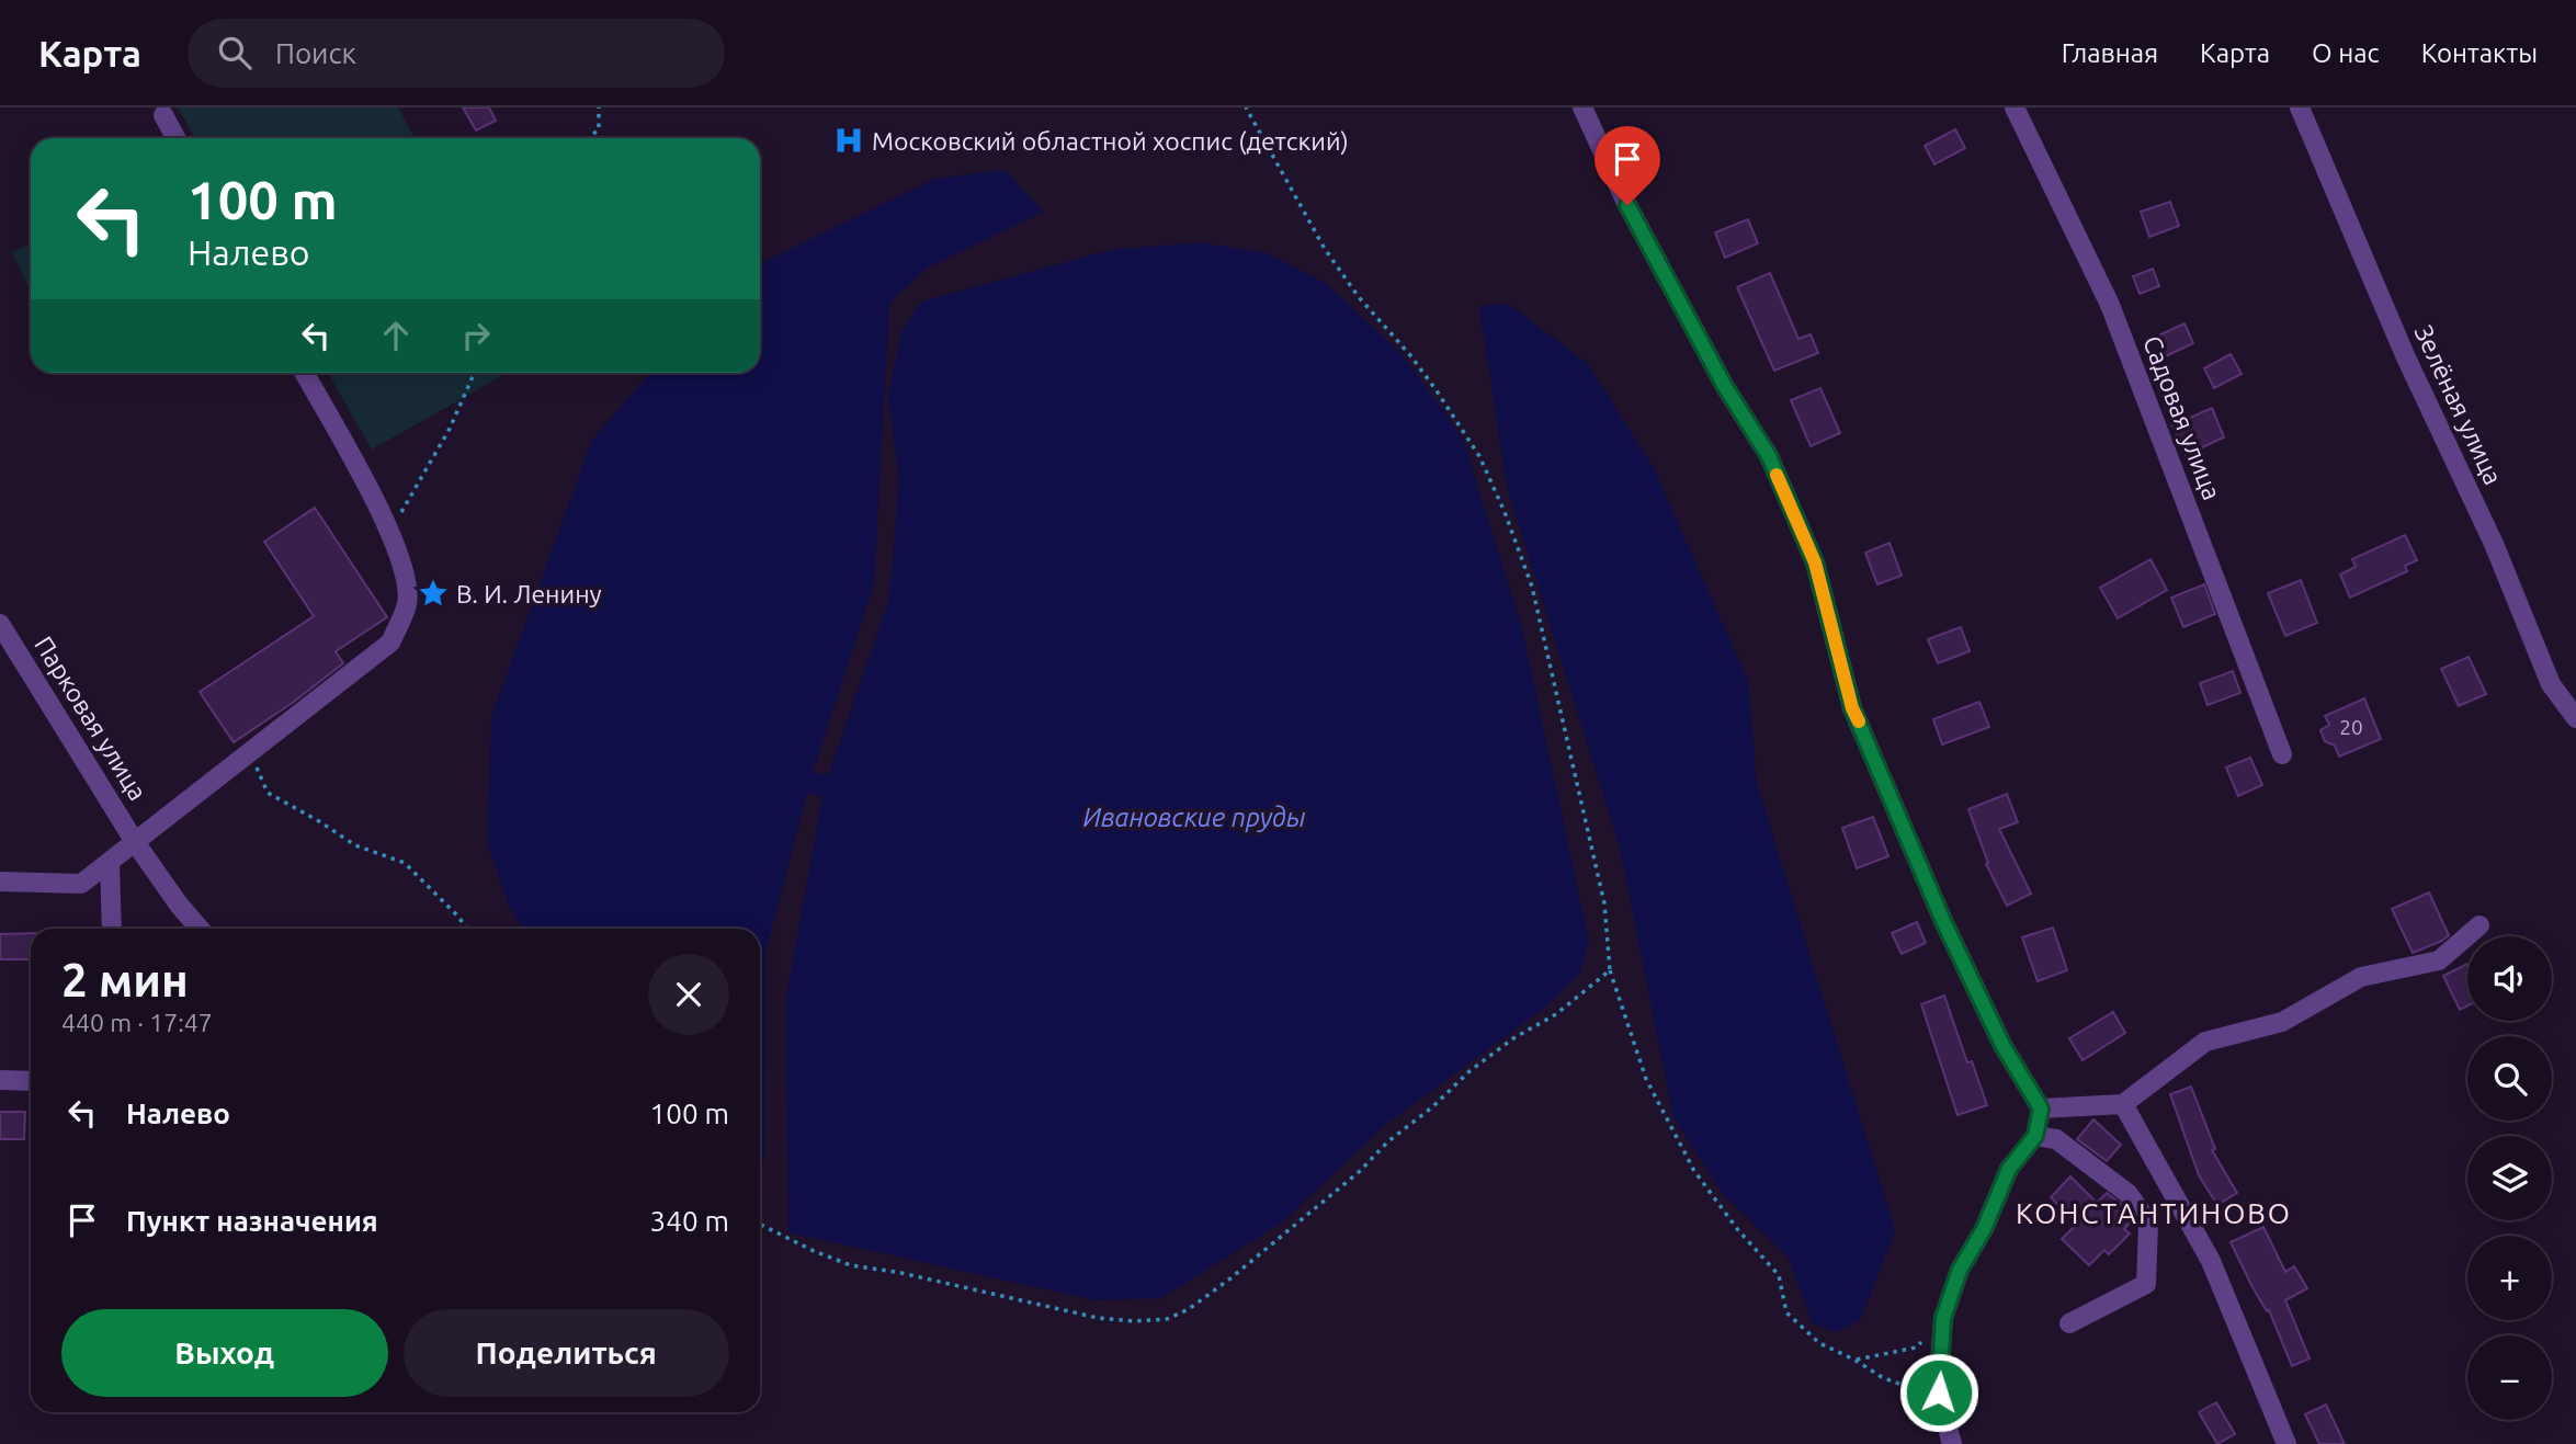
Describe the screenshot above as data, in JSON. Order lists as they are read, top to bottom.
{
  "streets": {
    "street": ["Зелёная улица", "Садовая улица", "Парковая улица"]
  },
  "districts": ["КОНСТАНТИНОВО"],
  "water": ["Ивановские пруды"],
  "places": {
    "hospital": ["Московский областной хоспис (детский)"],
    "place": ["В. И. Ленину"]
  },
  "house_numbers": ["20"],
  "page": {
    "header": "Карта",
    "search": "Поиск",
    "nav": [
      "Главная",
      "Карта",
      "О нас",
      "Контакты"
    ],
    "turn": ["100 m", "Налево"],
    "heading": ["2 мин", "440 m · 17:47"],
    "map_buttons": ["+", "−"],
    "list": [
      {
        "name": "Налево",
        "value": "100 m"
      },
      {
        "name": "Пункт назначения",
        "value": "340 m"
      }
    ],
    "buttons": ["Выход", "Поделиться"]
  }
}
